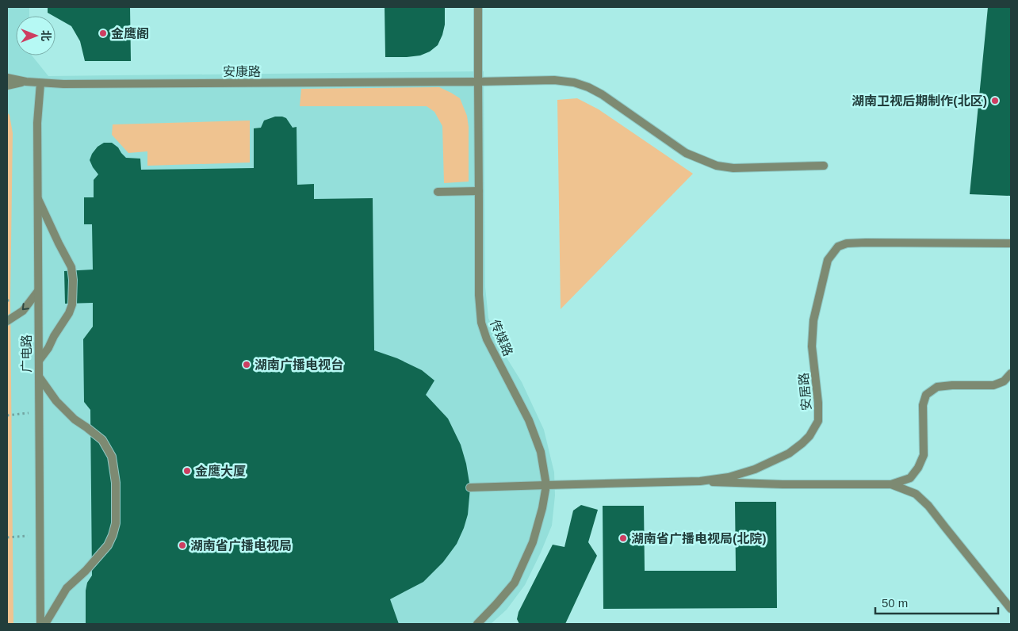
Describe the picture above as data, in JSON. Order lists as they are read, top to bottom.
{
  "streets": {
    "street": [
      "安康路",
      "传媒路",
      "广电路",
      "安居路"
    ]
  },
  "crossings": [
    ["安康路", "传媒路"],
    ["安康路", "广电路"],
    ["传媒路", "安居路"]
  ],
  "places": [
    "金鹰阁",
    "湖南卫视后期制作(北区)",
    "湖南广播电视台",
    "金鹰大厦",
    "湖南省广播电视局(北院)",
    "湖南省广播电视局"
  ],
  "scale_bar": "50 m",
  "north": "right"
}
